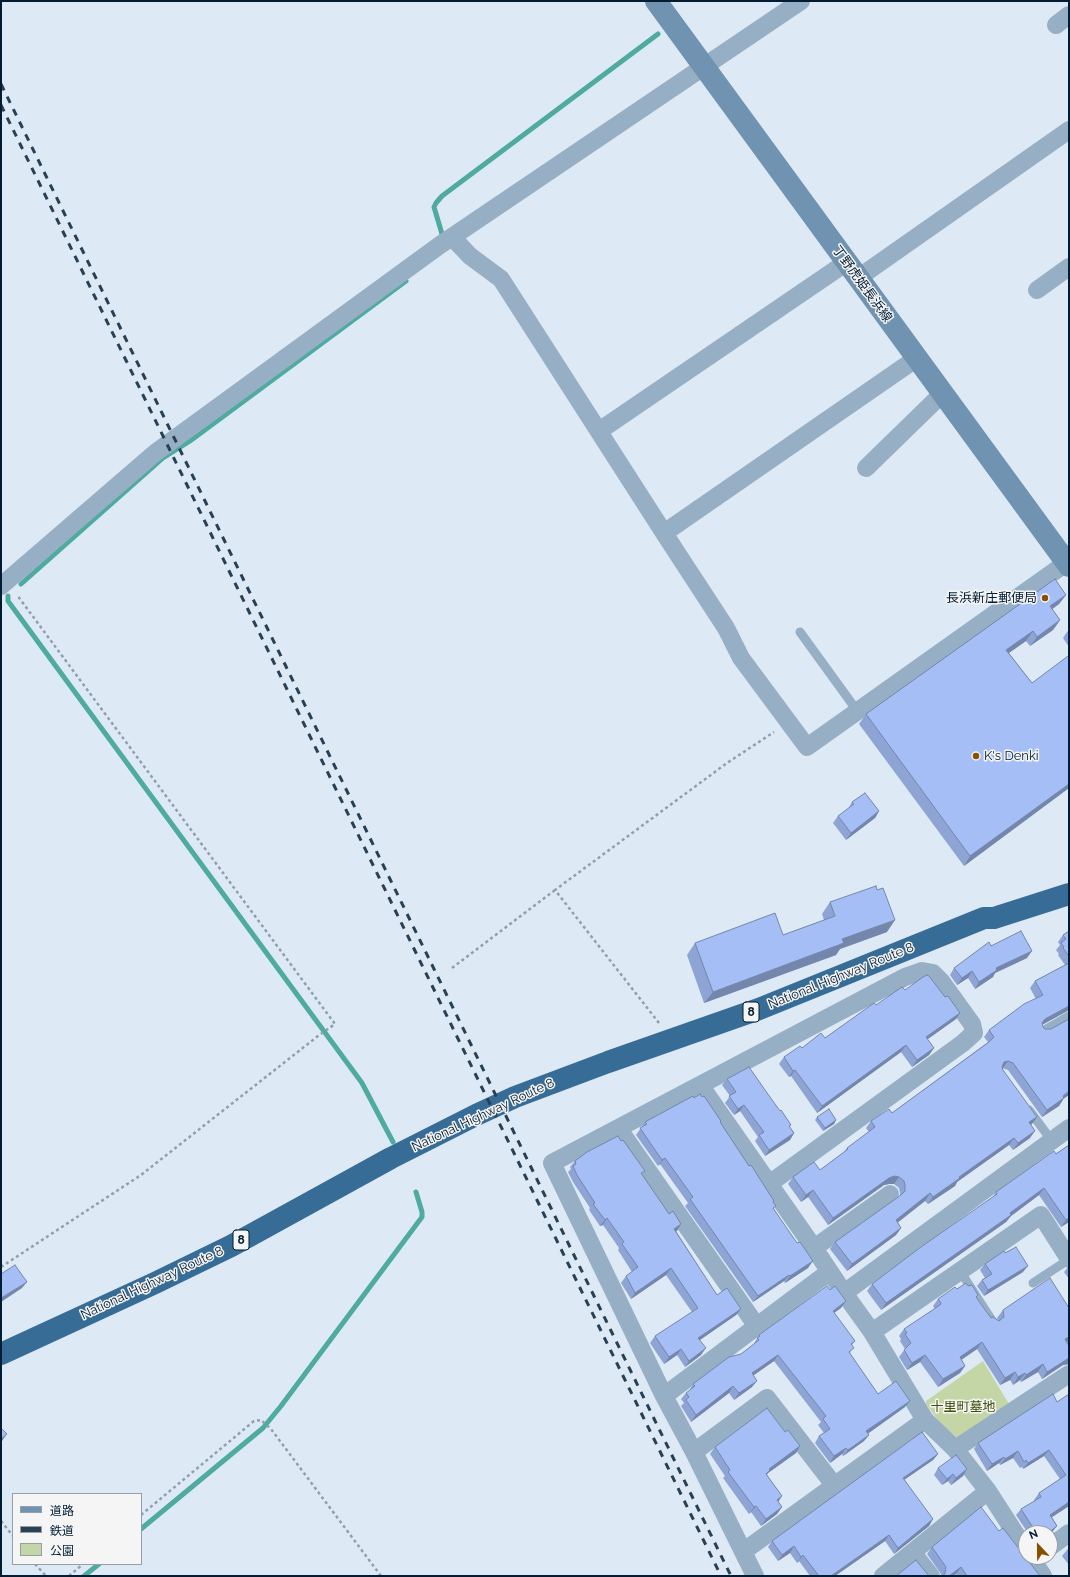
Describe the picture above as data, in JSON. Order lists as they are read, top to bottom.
{
  "streets": {
    "highway": ["National Highway Route 8", "8"],
    "main road": ["丁野虎姫長浜線"]
  },
  "parks": ["十里町墓地"],
  "places": ["長浜新庄郵便局", "K's Denki"],
  "legend": ["道路", "鉄道", "公園"],
  "north": "top"
}
